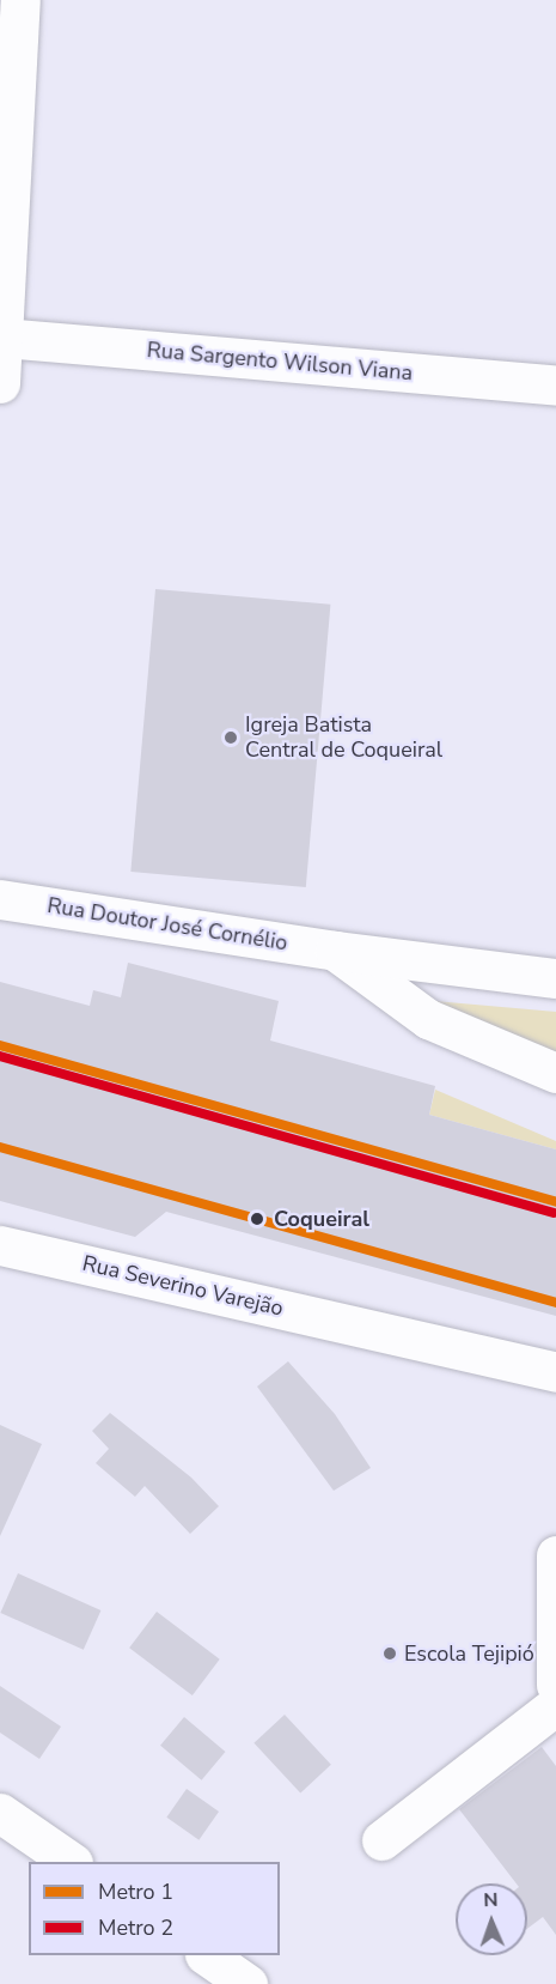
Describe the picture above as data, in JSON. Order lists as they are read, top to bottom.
{
  "streets": {
    "street": ["Rua Sargento Wilson Viana", "Rua Doutor José Cornélio", "Rua Severino Varejão"]
  },
  "places": ["Igreja Batista Central de Coqueiral", "Coqueiral", "Escola Tejipió"],
  "lines": ["metro line 1", "metro line 2"],
  "legend": ["Metro 1", "Metro 2"],
  "north": "top"
}
